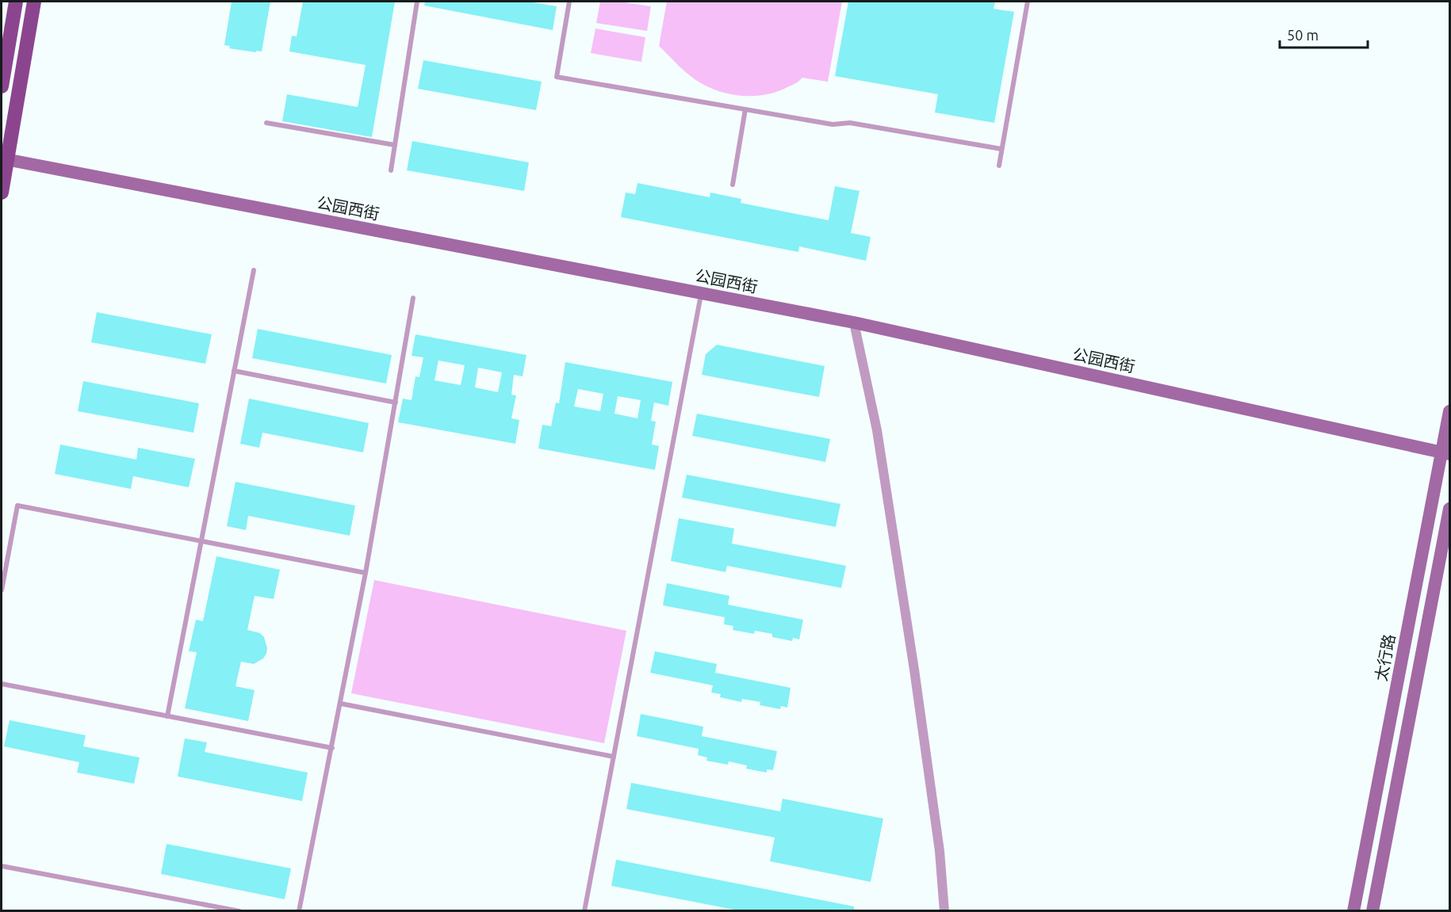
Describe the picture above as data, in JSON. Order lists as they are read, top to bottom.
{
  "streets": {
    "street": ["公园西街", "太行路"]
  },
  "crossings": [
    ["公园西街", "太行路"]
  ],
  "scale_bar": "50 m"
}
